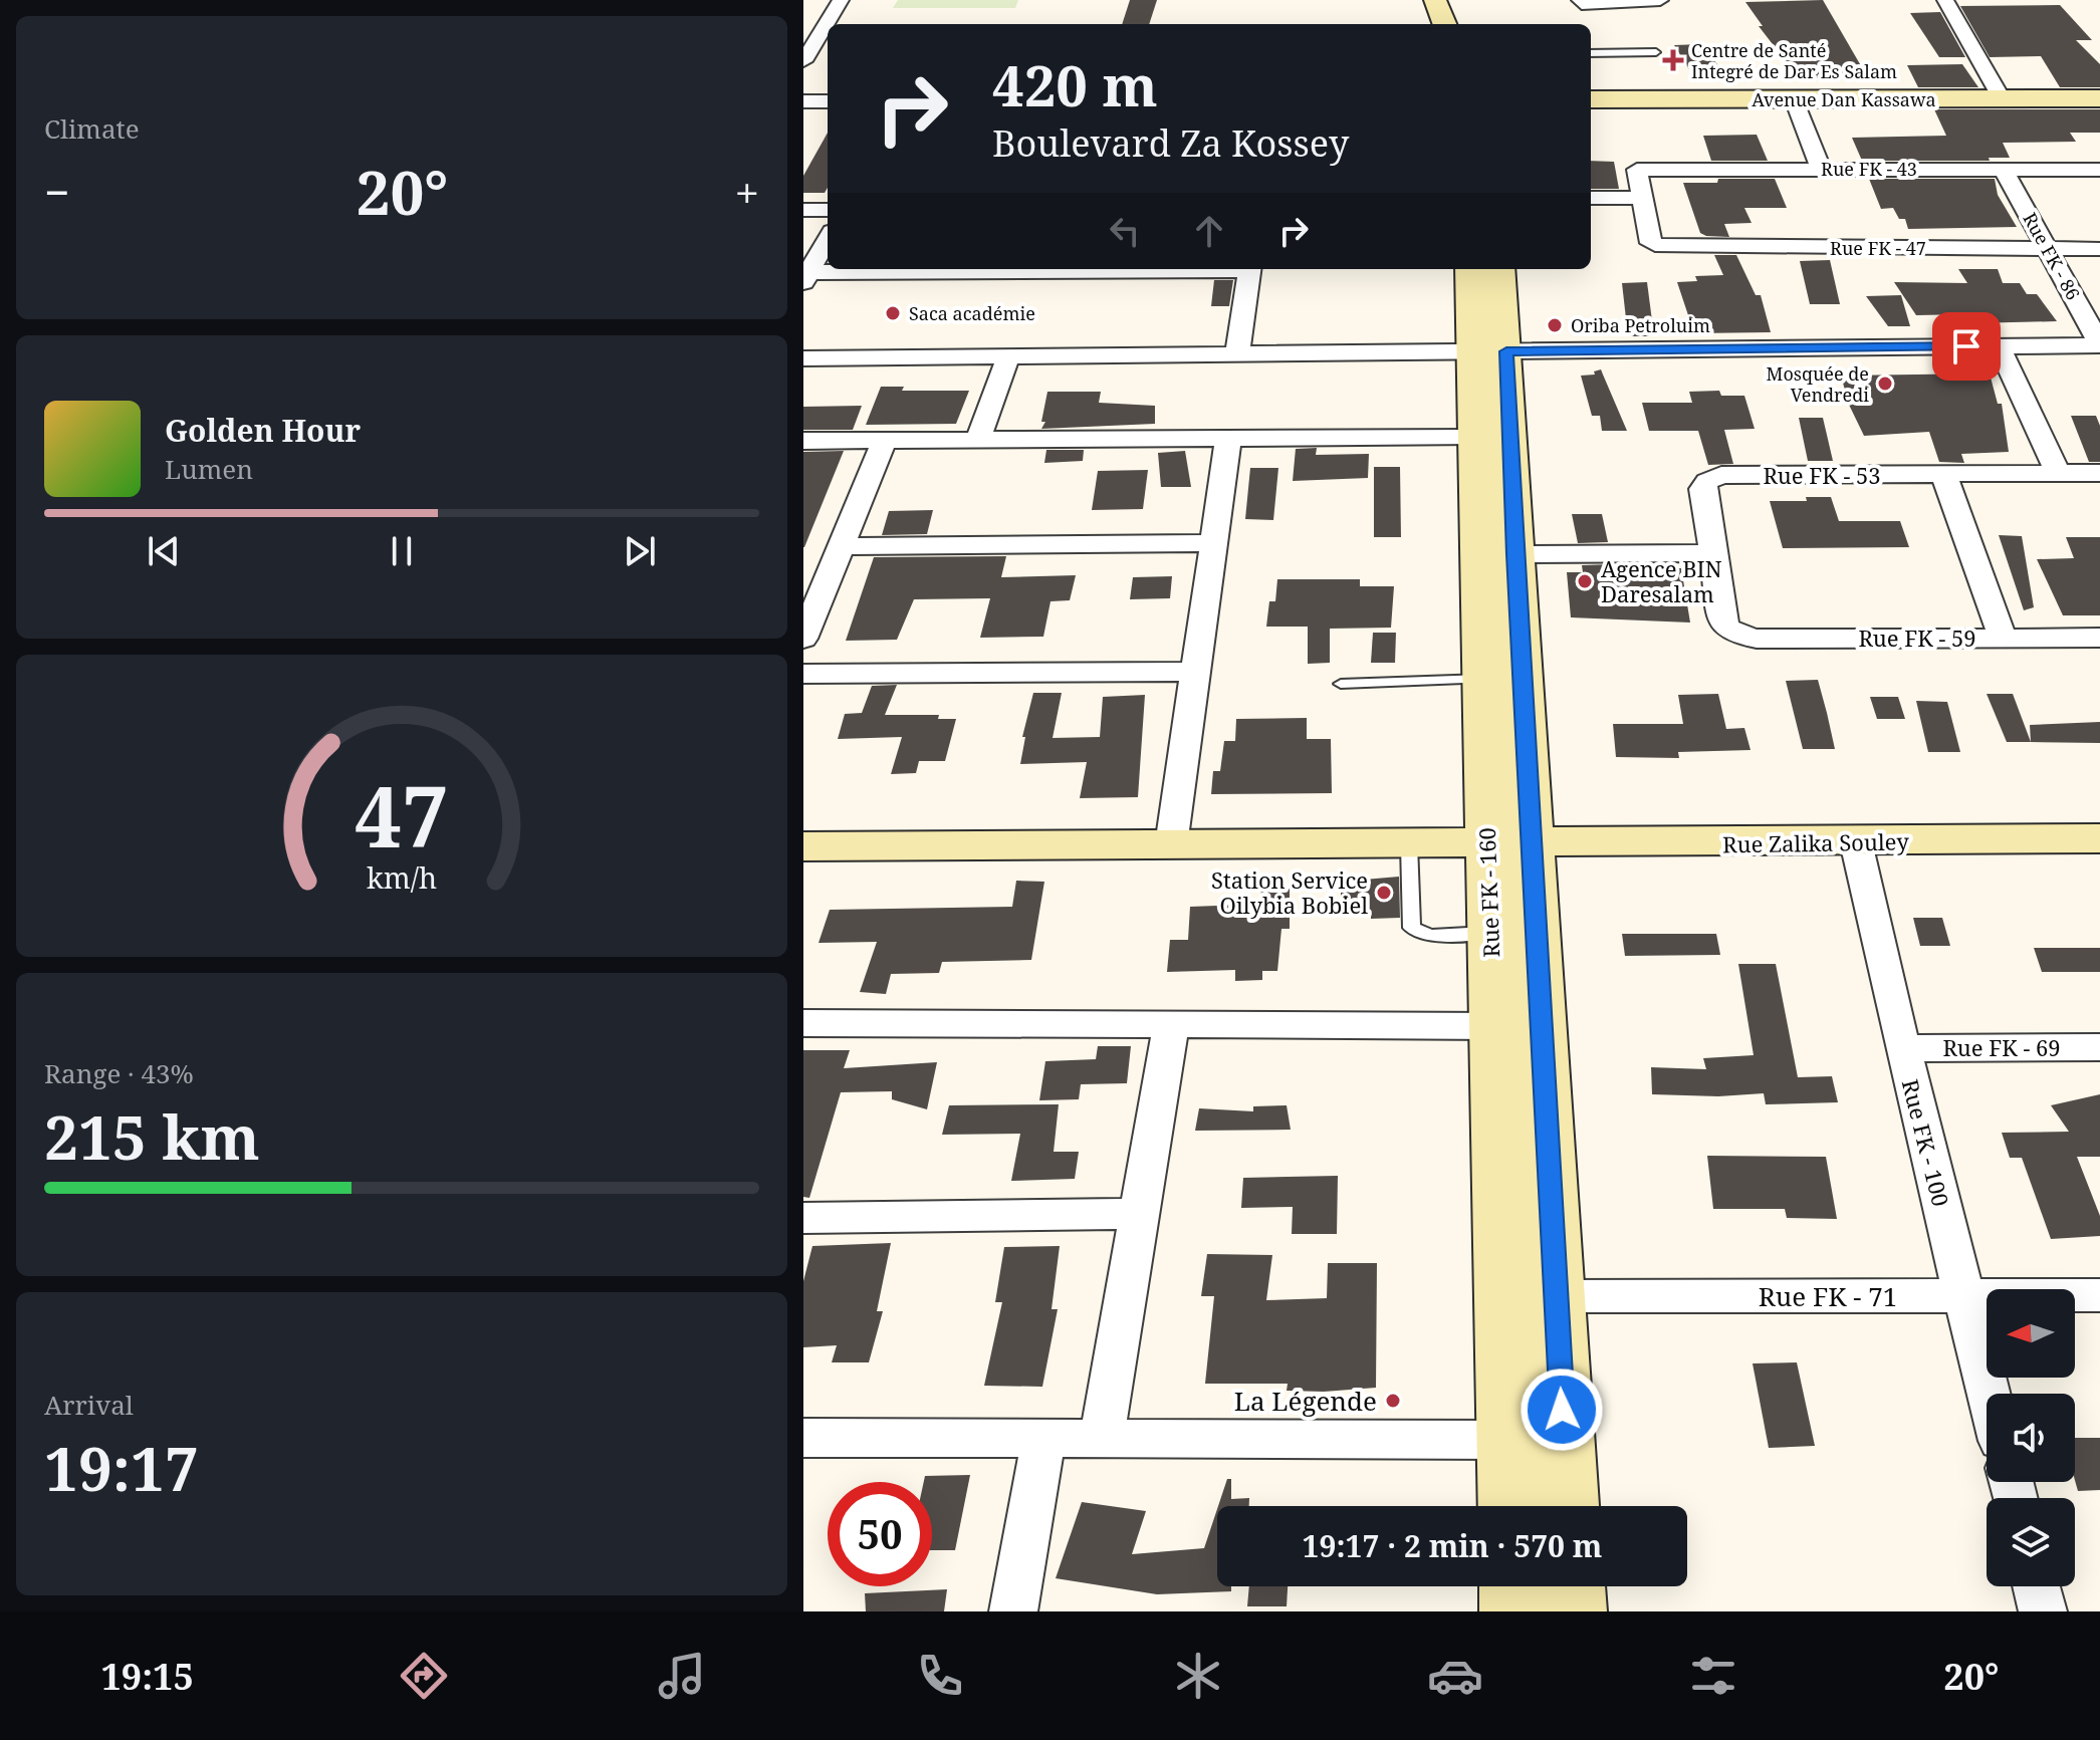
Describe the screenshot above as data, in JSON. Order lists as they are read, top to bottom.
{
  "streets": {
    "main road": ["Avenue Dan Kassawa", "Rue Zalika Souley", "Rue FK - 160"],
    "street": [
      "Rue FK - 43",
      "Rue FK - 47",
      "Rue FK - 86",
      "Rue FK - 53",
      "Rue FK - 59",
      "Rue FK - 69",
      "Rue FK - 100",
      "Rue FK - 71"
    ]
  },
  "crossings": [
    ["Rue FK - 43", "Rue FK - 47"],
    ["Rue FK - 43", "Rue FK - 86"],
    ["Rue FK - 47", "Rue FK - 86"],
    ["Rue FK - 53", "Rue FK - 59"],
    ["Rue Zalika Souley", "Rue FK - 160"],
    ["Rue Zalika Souley", "Rue FK - 100"],
    ["Rue FK - 160", "Rue FK - 71"],
    ["Rue FK - 69", "Rue FK - 100"],
    ["Rue FK - 100", "Rue FK - 71"]
  ],
  "places": {
    "health": ["Centre de Santé Integré de Dar Es Salam"],
    "other": [
      "Saca académie",
      "Oriba Petroluim",
      "Mosquée de Vendredi",
      "Agence BIN Daresalam",
      "Station Service Oilybia Bobiel",
      "La Légende"
    ]
  },
  "north": "left",
  "page": {
    "tile": [
      "Climate",
      ["Range · 43%", "215 km"],
      ["Arrival", "19:17"]
    ],
    "turn": ["420 m", "Boulevard Za Kossey"],
    "heat": ["−", "20°", "+"],
    "song": ["Golden Hour", "Lumen"],
    "limit": "50",
    "trip": "19:17 · 2 min · 570 m",
    "tabs": ["19:15", "20°"],
    "gauge": ["47", "km/h"]
  }
}
